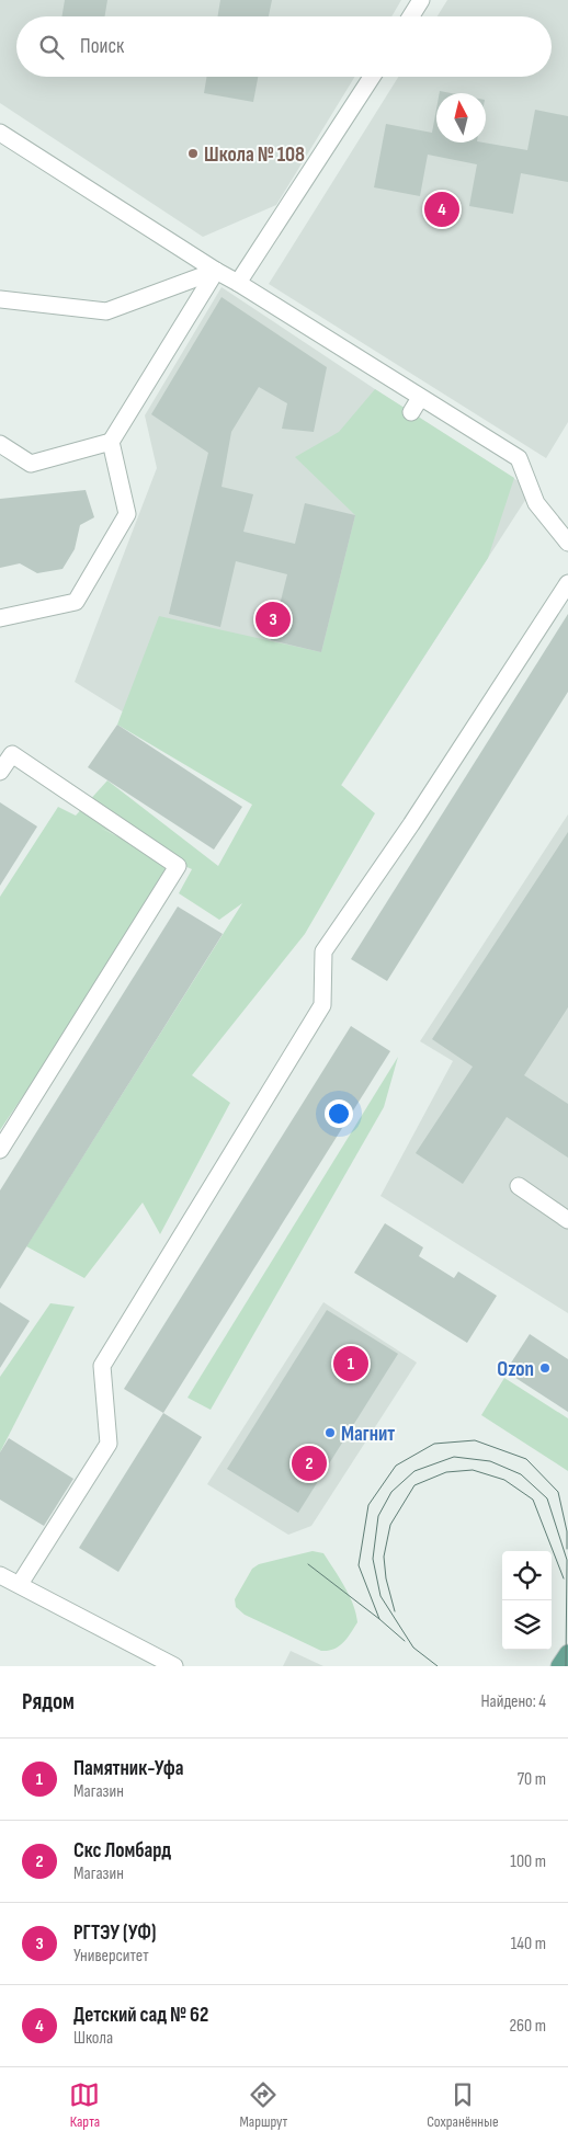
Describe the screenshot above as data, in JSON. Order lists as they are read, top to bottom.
{
  "places": ["Школа № 108", "Ozon", "Магнит"],
  "north": "top",
  "page": {
    "search": "Поиск",
    "pins": [
      "4",
      "3",
      "1",
      "2"
    ],
    "heading": ["Рядом", "Найдено: 4"],
    "list": [
      {
        "mark": "1",
        "name": "Памятник-Уфа",
        "note": "Магазин",
        "value": "70 m"
      },
      {
        "mark": "2",
        "name": "Скс Ломбард",
        "note": "Магазин",
        "value": "100 m"
      },
      {
        "mark": "3",
        "name": "РГТЭУ (УФ)",
        "note": "Университет",
        "value": "140 m"
      },
      {
        "mark": "4",
        "name": "Детский сад № 62",
        "note": "Школа",
        "value": "260 m"
      }
    ],
    "nav": ["Карта", "Маршрут", "Сохранённые"]
  }
}
